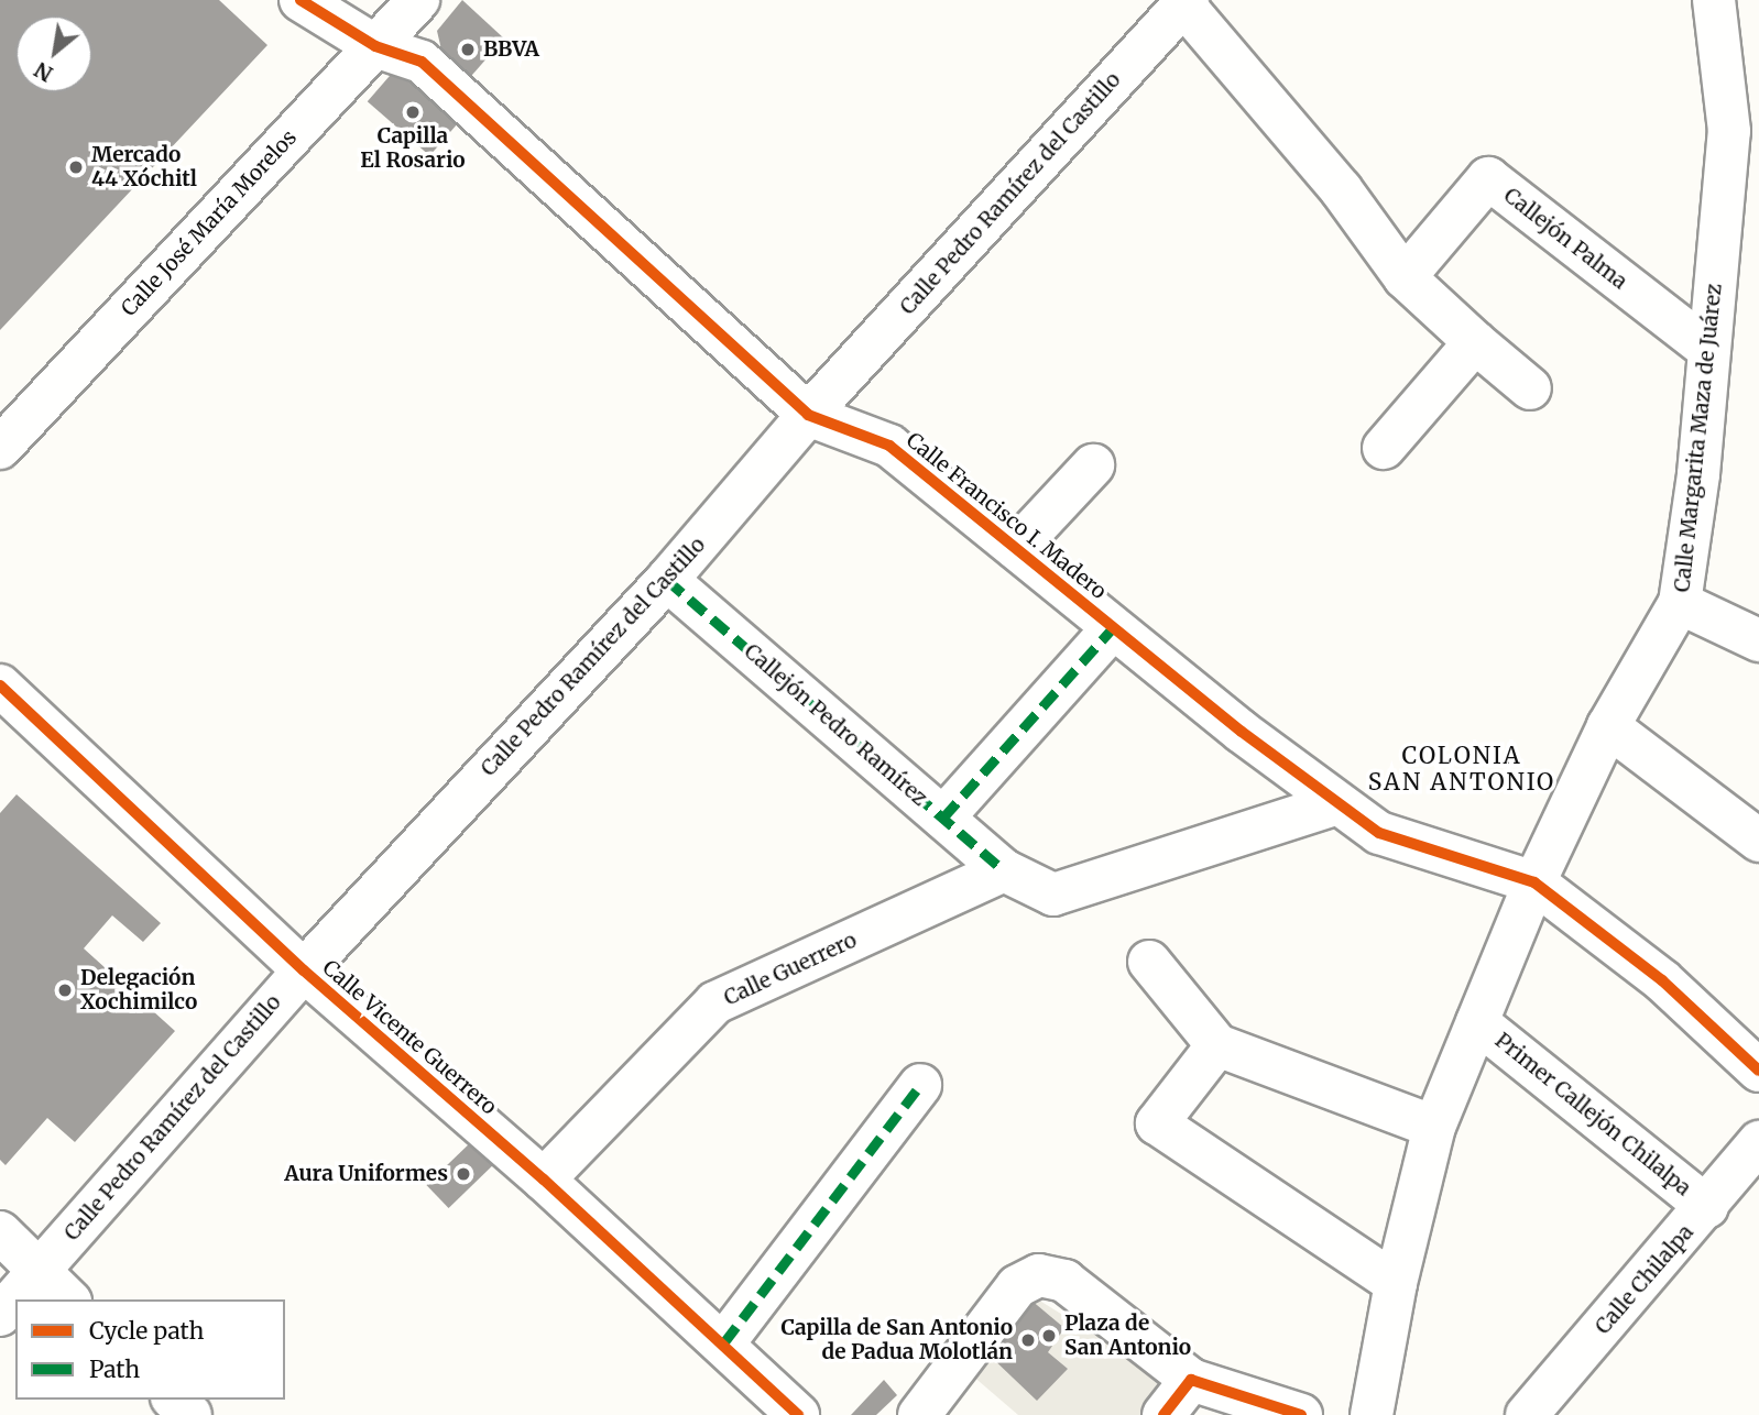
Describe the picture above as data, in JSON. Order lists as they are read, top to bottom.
{
  "streets": {
    "street": [
      "Calle Pedro Ramírez del Castillo",
      "Calle José María Morelos",
      "Callejón Palma",
      "Calle Margarita Maza de Juárez",
      "Calle Francisco I. Madero",
      "Callejón Pedro Ramírez",
      "Calle Guerrero",
      "Calle Vicente Guerrero",
      "Primer Callejón Chilalpa",
      "Calle Chilalpa"
    ]
  },
  "crossings": [
    ["Calle Pedro Ramírez del Castillo", "Calle Francisco I. Madero"],
    ["Calle Pedro Ramírez del Castillo", "Callejón Pedro Ramírez"],
    ["Calle Pedro Ramírez del Castillo", "Calle Vicente Guerrero"],
    ["Calle José María Morelos", "Calle Francisco I. Madero"],
    ["Callejón Palma", "Calle Margarita Maza de Juárez"],
    ["Calle Margarita Maza de Juárez", "Calle Francisco I. Madero"],
    ["Calle Margarita Maza de Juárez", "Primer Callejón Chilalpa"],
    ["Calle Francisco I. Madero", "Callejón Pedro Ramírez"],
    ["Callejón Pedro Ramírez", "Calle Guerrero"],
    ["Calle Guerrero", "Calle Vicente Guerrero"],
    ["Primer Callejón Chilalpa", "Calle Chilalpa"]
  ],
  "districts": ["COLONIA SAN ANTONIO"],
  "places": [
    "BBVA",
    "Capilla El Rosario",
    "Mercado 44 Xóchitl",
    "Delegación Xochimilco",
    "Aura Uniformes",
    "Plaza de San Antonio",
    "Capilla de San Antonio de Padua Molotlán"
  ],
  "legend": ["Cycle path", "Path"],
  "north": "bottom left"
}
